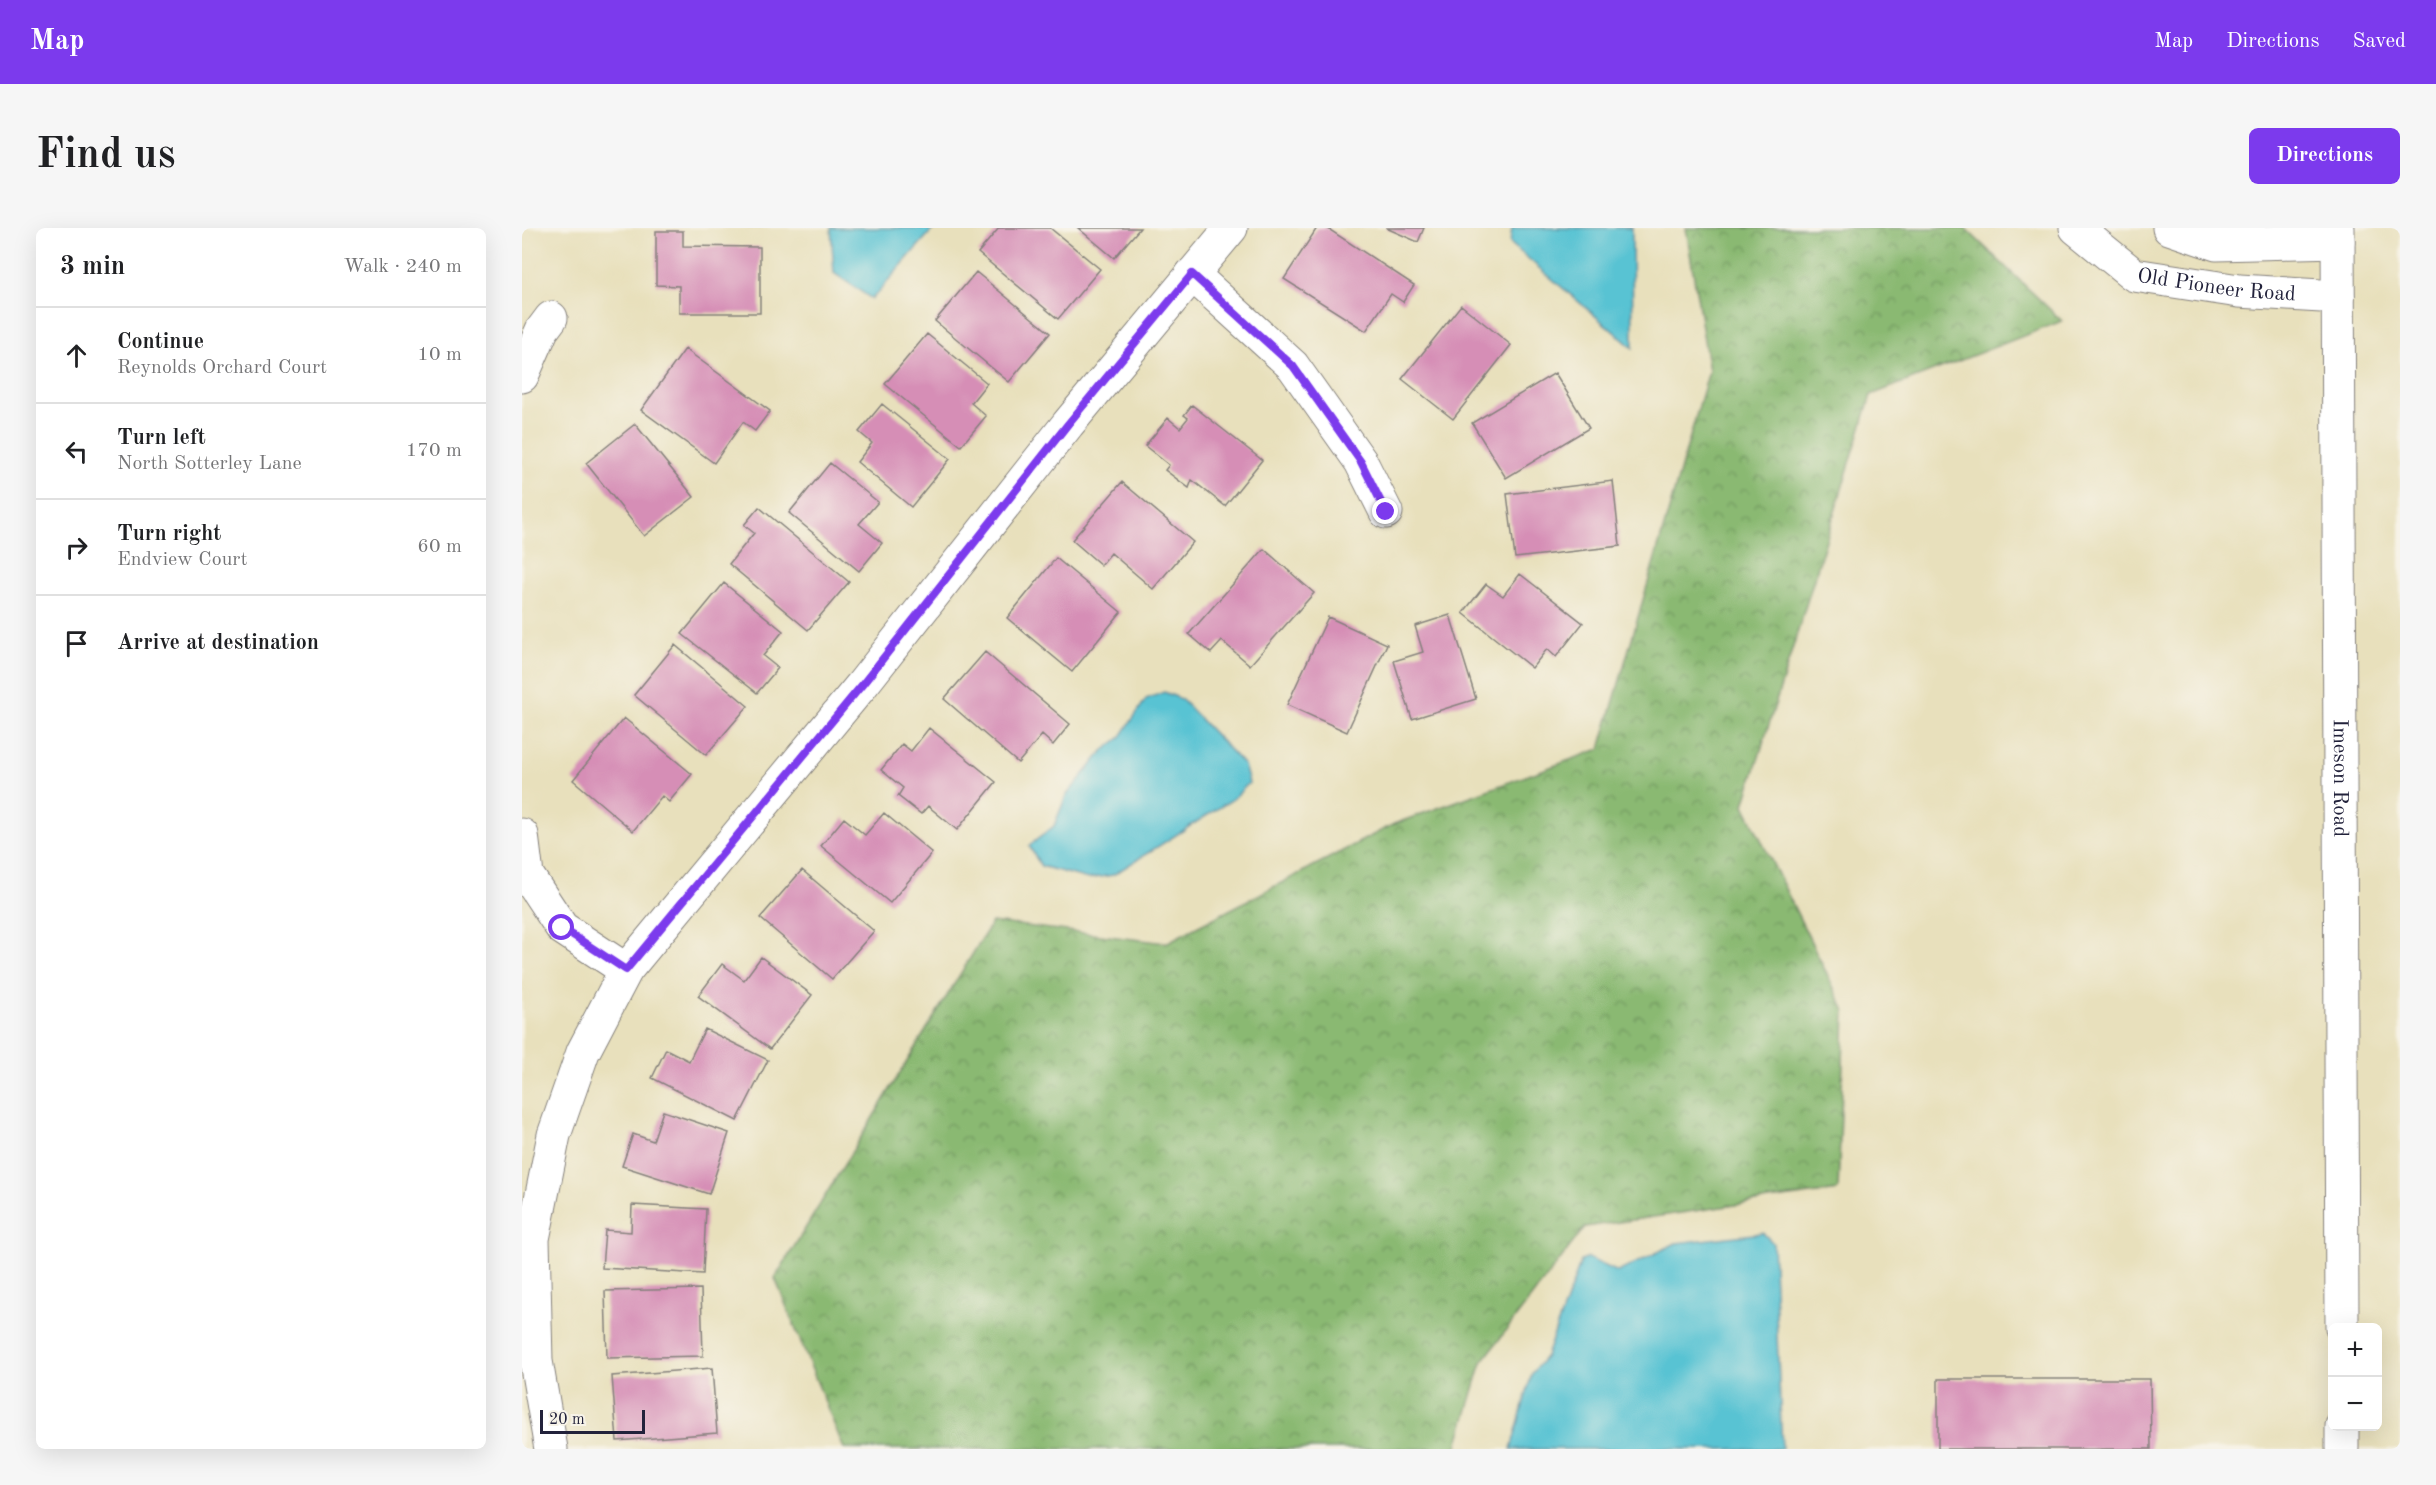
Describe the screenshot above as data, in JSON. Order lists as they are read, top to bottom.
{
  "streets": {
    "street": ["Old Pioneer Road", "Imeson Road"]
  },
  "crossings": [
    ["Old Pioneer Road", "Imeson Road"]
  ],
  "scale_bar": "20 m",
  "page": {
    "header": "Map",
    "nav": ["Map", "Directions", "Saved"],
    "buttons": "Directions",
    "title": "Find us",
    "heading": ["3 min", "Walk · 240 m"],
    "list": [
      ["Continue", "Reynolds Orchard Court", "10 m"],
      ["Turn left", "North Sotterley Lane", "170 m"],
      ["Turn right", "Endview Court", "60 m"],
      "Arrive at destination"
    ],
    "map_buttons": ["+", "−"],
    "scale": "20 m"
  }
}
